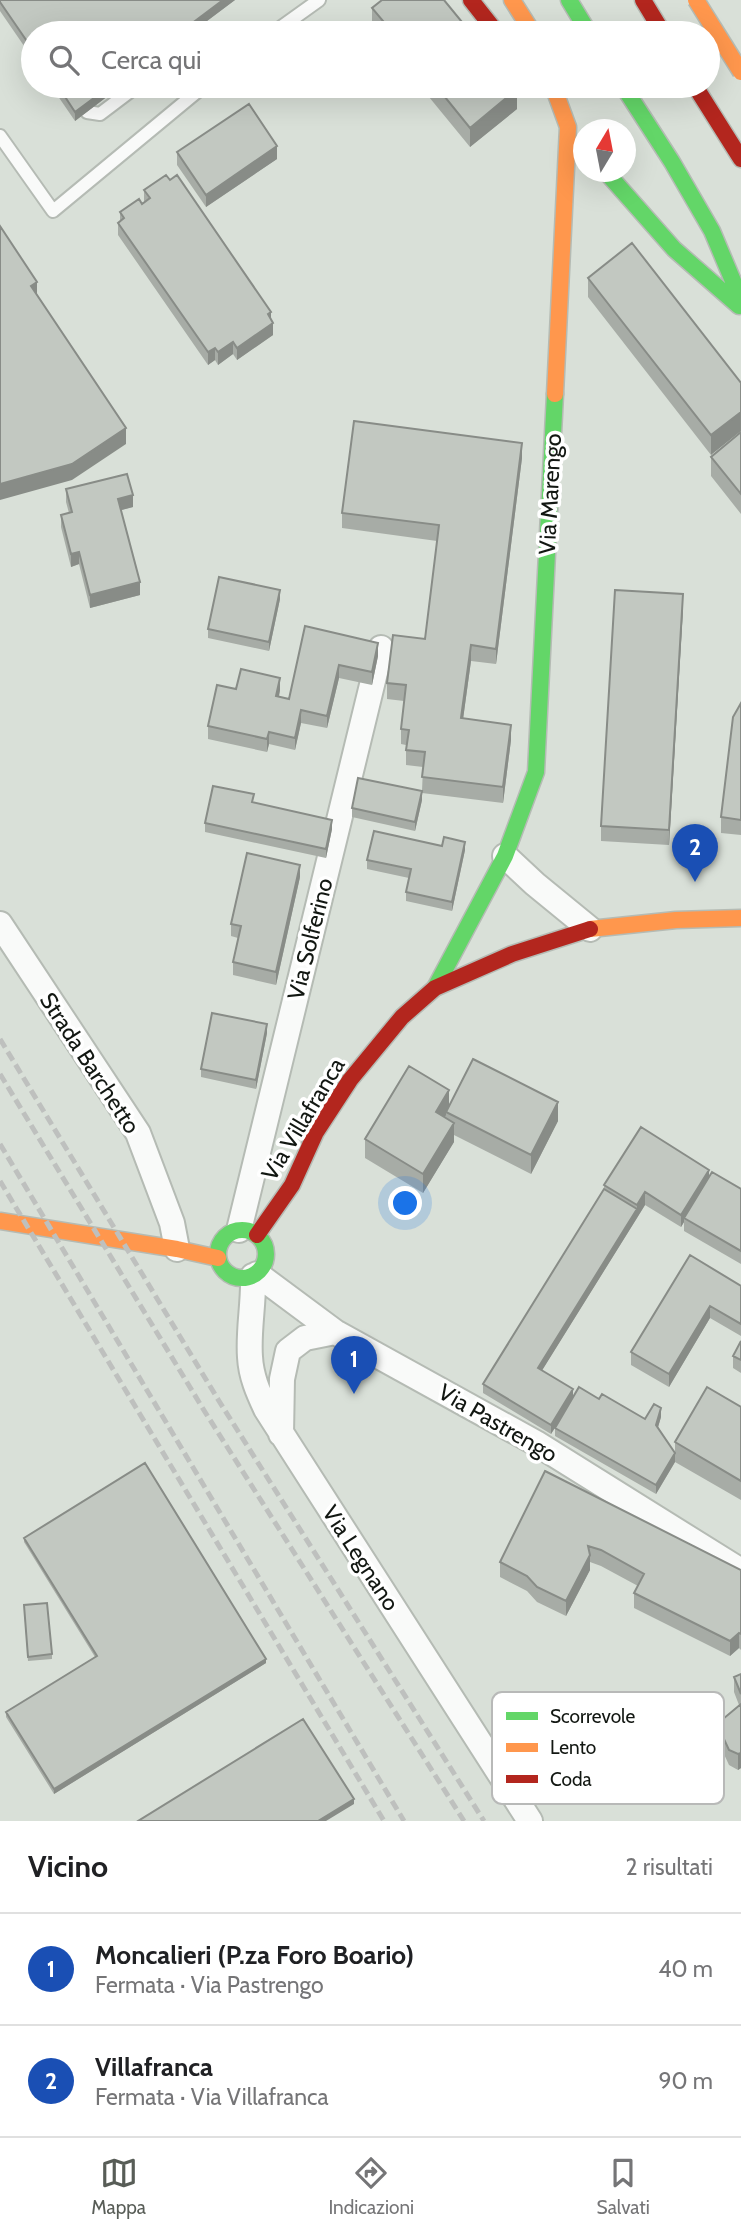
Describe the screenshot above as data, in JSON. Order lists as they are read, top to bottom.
{
  "streets": {
    "main road": ["Via Marengo", "Via Villafranca", "Via Pastrengo"],
    "street": ["Via Solferino", "Strada Barchetto", "Via Legnano"]
  },
  "crossings": [
    ["Via Marengo", "Via Villafranca"],
    ["Via Solferino", "Via Villafranca"],
    ["Via Solferino", "Via Pastrengo"],
    ["Via Solferino", "Via Legnano"],
    ["Strada Barchetto", "Via Pastrengo"],
    ["Via Villafranca", "Via Pastrengo"],
    ["Via Villafranca", "Via Legnano"],
    ["Via Pastrengo", "Via Legnano"]
  ],
  "legend": ["Scorrevole", "Lento", "Coda"],
  "north": "top",
  "page": {
    "search": "Cerca qui",
    "pins": ["2", "1"],
    "heading": ["Vicino", "2 risultati"],
    "list": [
      {
        "mark": "1",
        "name": "Moncalieri (P.za Foro Boario)",
        "note": "Fermata · Via Pastrengo",
        "value": "40 m"
      },
      {
        "mark": "2",
        "name": "Villafranca",
        "note": "Fermata · Via Villafranca",
        "value": "90 m"
      }
    ],
    "nav": ["Mappa", "Indicazioni", "Salvati"]
  }
}
